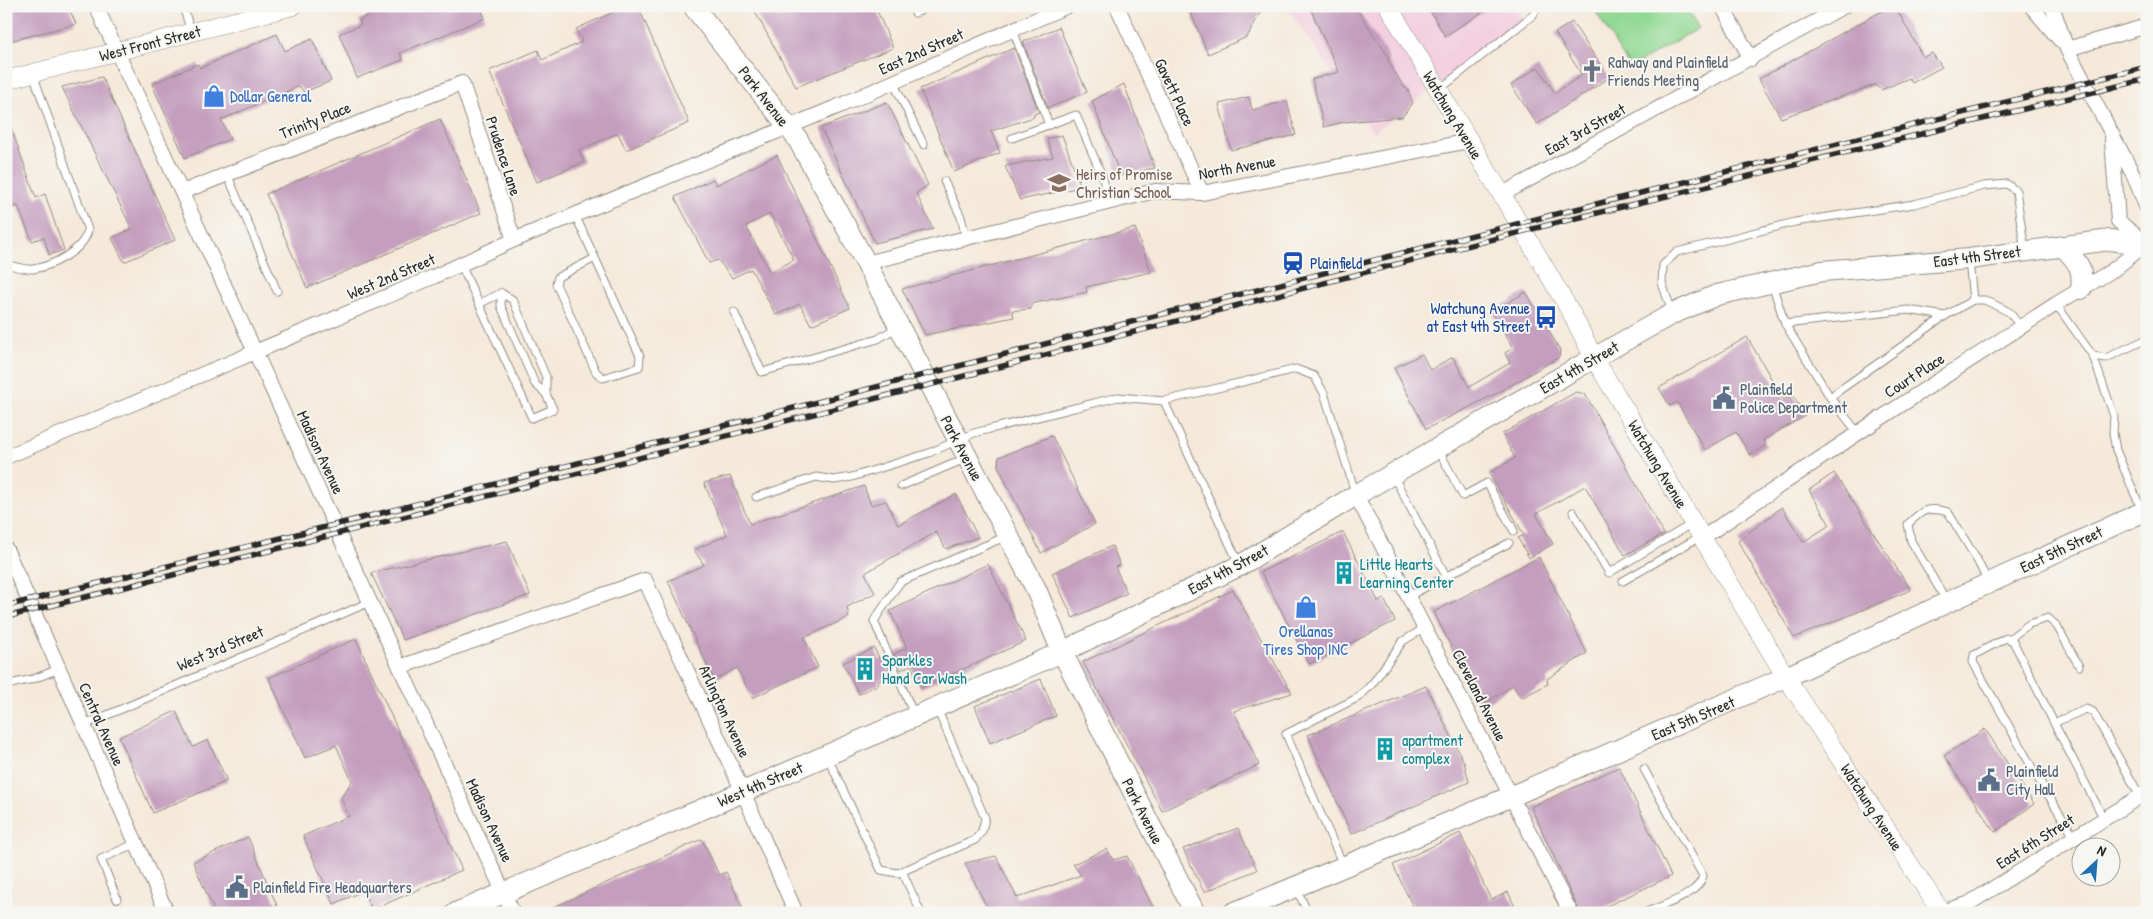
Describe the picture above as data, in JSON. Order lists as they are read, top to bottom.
{
  "streets": {
    "main road": [
      "Park Avenue",
      "East 4th Street",
      "East 5th Street",
      "West 4th Street"
    ],
    "street": [
      "West Front Street",
      "East 2nd Street",
      "Gavett Place",
      "Watchung Avenue",
      "Trinity Place",
      "East 3rd Street",
      "Prudence Lane",
      "North Avenue",
      "West 2nd Street",
      "Court Place",
      "Madison Avenue",
      "Cleveland Avenue",
      "Arlington Avenue",
      "Central Avenue",
      "East 6th Street"
    ],
    "lane": ["West 3rd Street"]
  },
  "crossings": [
    ["West Front Street", "Madison Avenue"],
    ["East 2nd Street", "Park Avenue"],
    ["East 2nd Street", "West 2nd Street"],
    ["Gavett Place", "North Avenue"],
    ["Park Avenue", "North Avenue"],
    ["Park Avenue", "East 4th Street"],
    ["Park Avenue", "West 2nd Street"],
    ["Park Avenue", "West 4th Street"],
    ["Watchung Avenue", "East 3rd Street"],
    ["Watchung Avenue", "North Avenue"],
    ["Watchung Avenue", "East 4th Street"],
    ["Watchung Avenue", "Court Place"],
    ["Watchung Avenue", "East 5th Street"],
    ["Watchung Avenue", "East 6th Street"],
    ["Trinity Place", "Prudence Lane"],
    ["Trinity Place", "Madison Avenue"],
    ["Prudence Lane", "West 2nd Street"],
    ["East 4th Street", "Court Place"],
    ["East 4th Street", "Cleveland Avenue"],
    ["East 4th Street", "West 4th Street"],
    ["West 2nd Street", "Madison Avenue"],
    ["Madison Avenue", "West 3rd Street"],
    ["Madison Avenue", "Arlington Avenue"],
    ["Madison Avenue", "West 4th Street"],
    ["East 5th Street", "Cleveland Avenue"],
    ["West 3rd Street", "Central Avenue"],
    ["Arlington Avenue", "West 4th Street"]
  ],
  "places": {
    "church": ["Rahway and Plainfield Friends Meeting"],
    "shop": ["Dollar General", "Orellanas Tires Shop INC"],
    "school or university": ["Heirs of Promise Christian School"],
    "station": ["Plainfield"],
    "bus stop": ["Watchung Avenue at East 4th Street"],
    "public building": ["Plainfield Police Department", "Plainfield City Hall", "Plainfield Fire Headquarters"],
    "building": ["Little Hearts Learning Center", "Sparkles Hand Car Wash", "apartment complex"]
  },
  "north": "top right"
}
